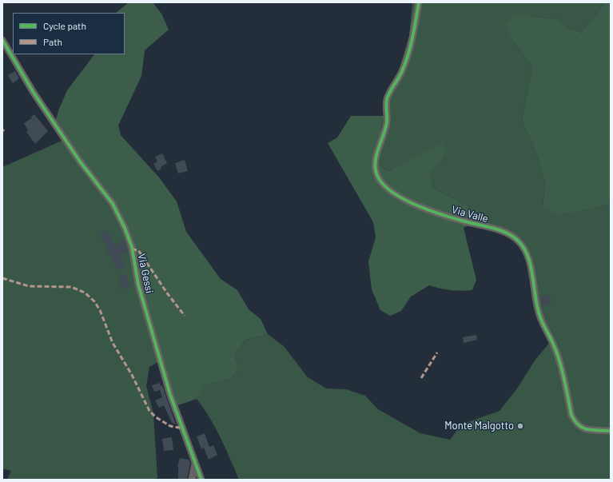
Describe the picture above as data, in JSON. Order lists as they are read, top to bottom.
{
  "streets": {
    "street": ["Via Valle", "Via Gessi"]
  },
  "places": ["Monte Malgotto"],
  "legend": ["Cycle path", "Path"]
}
